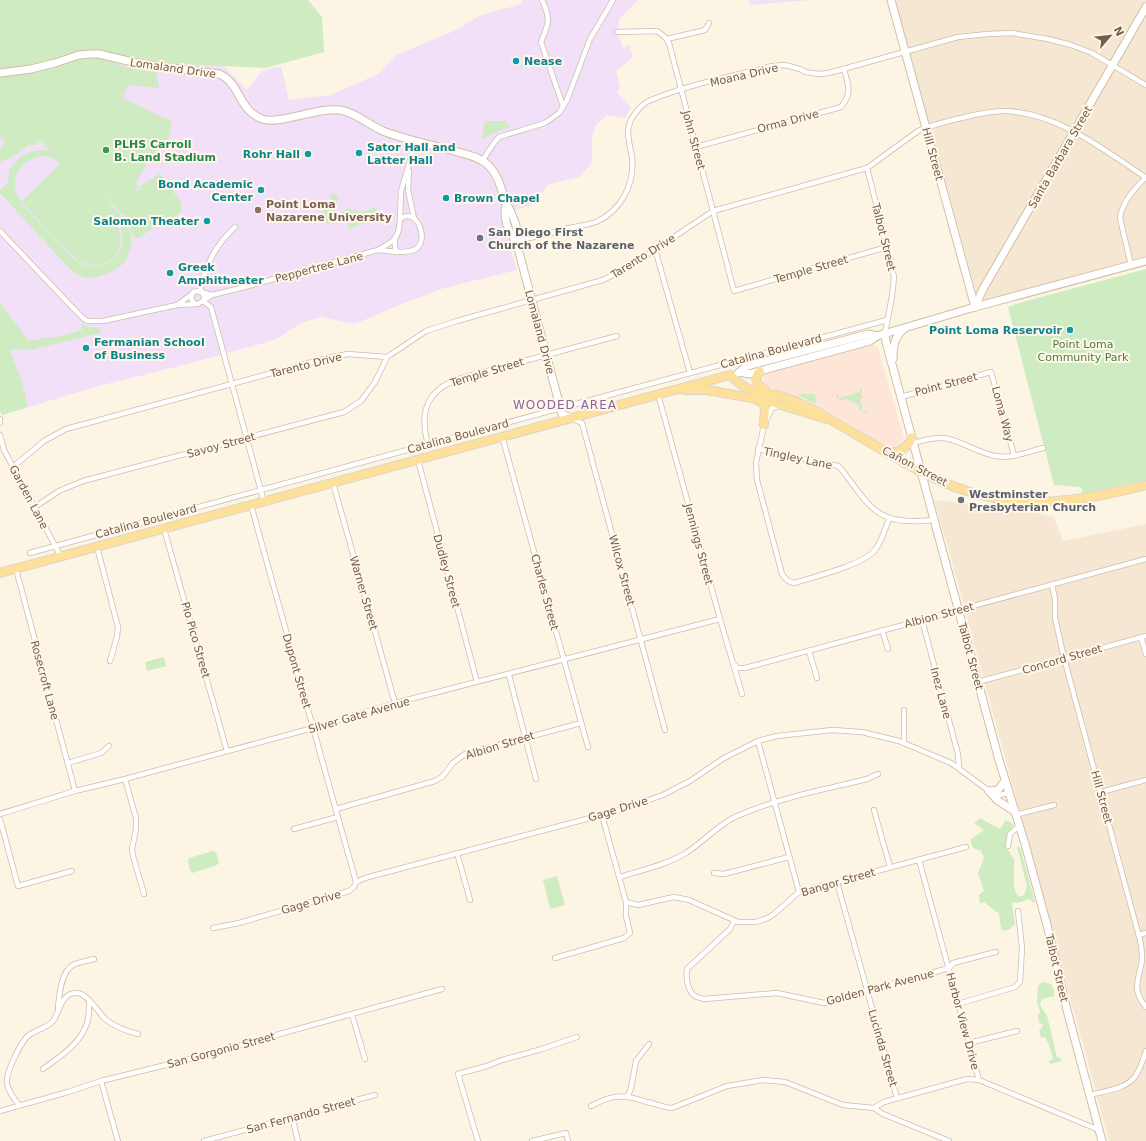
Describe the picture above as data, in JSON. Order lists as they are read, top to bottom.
{
  "streets": {
    "main road": [
      "Lomaland Drive",
      "Hill Street",
      "Santa Barbara Street",
      "Talbot Street",
      "Catalina Boulevard",
      "Cañon Street"
    ],
    "street": [
      "Moana Drive",
      "Orma Drive",
      "John Street",
      "Tarento Drive",
      "Peppertree Lane",
      "Temple Street",
      "Point Street",
      "Loma Way",
      "Savoy Street",
      "Tingley Lane",
      "Garden Lane",
      "Jennings Street",
      "Wilcox Street",
      "Dudley Street",
      "Charles Street",
      "Warner Street",
      "Albion Street",
      "Pio Pico Street",
      "Concord Street",
      "Dupont Street",
      "Rosecroft Lane",
      "Inez Lane",
      "Silver Gate Avenue",
      "Gage Drive",
      "Bangor Street",
      "Golden Park Avenue",
      "Harbor View Drive",
      "Lucinda Street",
      "San Gorgonio Street",
      "San Fernando Street"
    ]
  },
  "crossings": [
    ["Lomaland Drive", "Moana Drive"],
    ["Lomaland Drive", "Tarento Drive"],
    ["Lomaland Drive", "Peppertree Lane"],
    ["Lomaland Drive", "Temple Street"],
    ["Lomaland Drive", "Catalina Boulevard"],
    ["Lomaland Drive", "Wilcox Street"],
    ["Moana Drive", "Orma Drive"],
    ["Moana Drive", "John Street"],
    ["Moana Drive", "Hill Street"],
    ["Moana Drive", "Santa Barbara Street"],
    ["Orma Drive", "John Street"],
    ["John Street", "Tarento Drive"],
    ["John Street", "Temple Street"],
    ["Hill Street", "Santa Barbara Street"],
    ["Hill Street", "Tarento Drive"],
    ["Hill Street", "Catalina Boulevard"],
    ["Hill Street", "Albion Street"],
    ["Hill Street", "Concord Street"],
    ["Santa Barbara Street", "Tarento Drive"],
    ["Santa Barbara Street", "Catalina Boulevard"],
    ["Talbot Street", "Tarento Drive"],
    ["Talbot Street", "Temple Street"],
    ["Talbot Street", "Catalina Boulevard"],
    ["Talbot Street", "Point Street"],
    ["Talbot Street", "Tingley Lane"],
    ["Talbot Street", "Cañon Street"],
    ["Talbot Street", "Albion Street"],
    ["Talbot Street", "Concord Street"],
    ["Talbot Street", "Gage Drive"],
    ["Talbot Street", "Harbor View Drive"],
    ["Tarento Drive", "Savoy Street"],
    ["Tarento Drive", "Garden Lane"],
    ["Temple Street", "Catalina Boulevard"],
    ["Catalina Boulevard", "Cañon Street"],
    ["Catalina Boulevard", "Garden Lane"],
    ["Catalina Boulevard", "Jennings Street"],
    ["Catalina Boulevard", "Wilcox Street"],
    ["Catalina Boulevard", "Dudley Street"],
    ["Catalina Boulevard", "Charles Street"],
    ["Catalina Boulevard", "Warner Street"],
    ["Catalina Boulevard", "Pio Pico Street"],
    ["Catalina Boulevard", "Dupont Street"],
    ["Catalina Boulevard", "Rosecroft Lane"],
    ["Point Street", "Loma Way"],
    ["Savoy Street", "Garden Lane"],
    ["Jennings Street", "Albion Street"],
    ["Jennings Street", "Silver Gate Avenue"],
    ["Wilcox Street", "Silver Gate Avenue"],
    ["Dudley Street", "Silver Gate Avenue"],
    ["Charles Street", "Albion Street"],
    ["Charles Street", "Silver Gate Avenue"],
    ["Warner Street", "Silver Gate Avenue"],
    ["Albion Street", "Dupont Street"],
    ["Albion Street", "Inez Lane"],
    ["Pio Pico Street", "Silver Gate Avenue"],
    ["Dupont Street", "Silver Gate Avenue"],
    ["Dupont Street", "Gage Drive"],
    ["Rosecroft Lane", "Silver Gate Avenue"],
    ["Inez Lane", "Gage Drive"],
    ["Bangor Street", "Golden Park Avenue"],
    ["Bangor Street", "Harbor View Drive"],
    ["Bangor Street", "Lucinda Street"],
    ["Golden Park Avenue", "Harbor View Drive"],
    ["Golden Park Avenue", "Lucinda Street"]
  ],
  "districts": ["WOODED AREA"],
  "parks": ["Point Loma Community Park"],
  "places": [
    "Nease",
    "PLHS Carroll B. Land Stadium",
    "Sator Hall and Latter Hall",
    "Rohr Hall",
    "Bond Academic Center",
    "Brown Chapel",
    "Point Loma Nazarene University",
    "Salomon Theater",
    "San Diego First Church of the Nazarene",
    "Greek Amphitheater",
    "Point Loma Reservoir",
    "Fermanian School of Business",
    "Westminster Presbyterian Church"
  ],
  "north": "top right"
}
